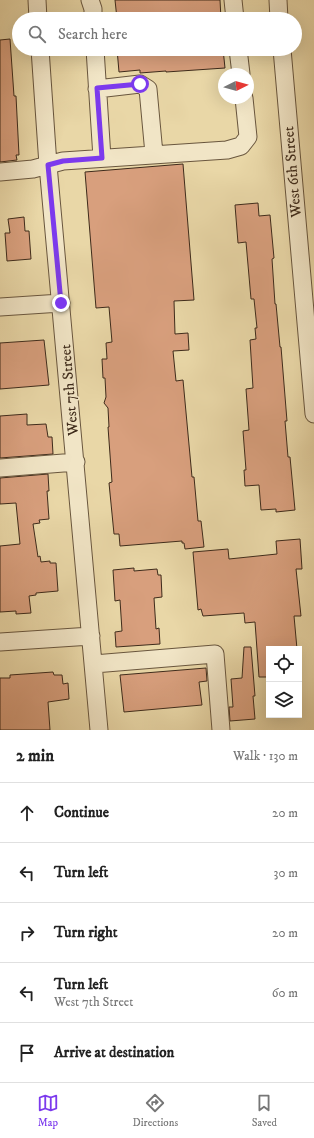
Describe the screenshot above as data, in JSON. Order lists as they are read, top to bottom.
{
  "streets": {
    "street": ["West 6th Street", "West 7th Street"]
  },
  "north": "right",
  "page": {
    "search": "Search here",
    "heading": ["2 min", "Walk · 130 m"],
    "list": [
      ["Continue", "20 m"],
      ["Turn left", "30 m"],
      ["Turn right", "20 m"],
      ["Turn left", "West 7th Street", "60 m"],
      "Arrive at destination"
    ],
    "nav": ["Map", "Directions", "Saved"]
  }
}
